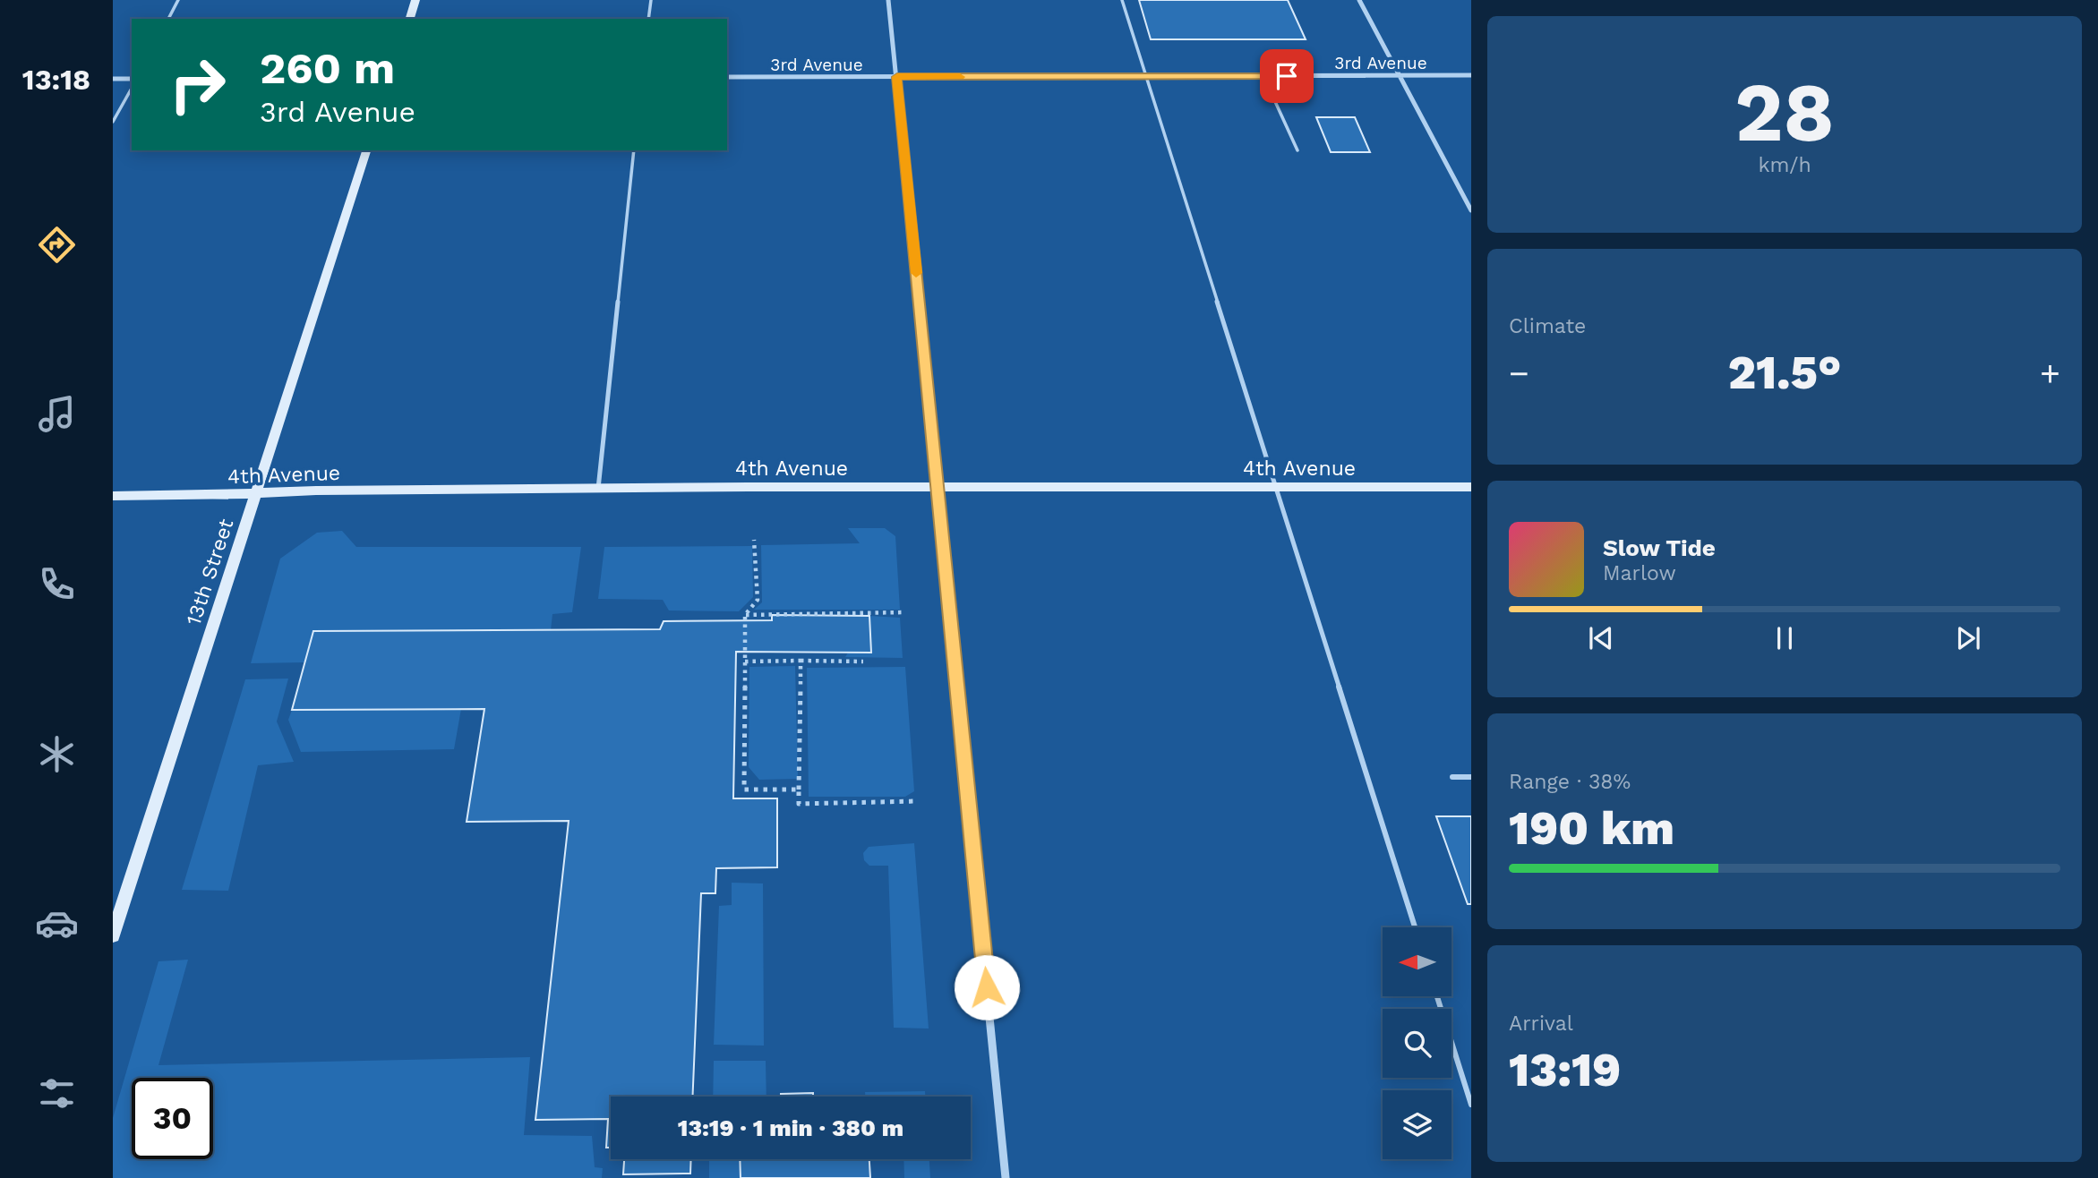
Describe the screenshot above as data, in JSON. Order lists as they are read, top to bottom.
{
  "streets": {
    "street": ["3rd Avenue", "4th Avenue", "13th Street"]
  },
  "crossings": [
    ["4th Avenue", "13th Street"]
  ],
  "north": "left",
  "page": {
    "tabs": "13:18",
    "tile": [
      ["28", "km/h"],
      "Climate",
      ["Range · 38%", "190 km"],
      ["Arrival", "13:19"]
    ],
    "turn": ["260 m", "3rd Avenue"],
    "heat": ["−", "21.5°", "+"],
    "song": ["Slow Tide", "Marlow"],
    "limit": "30",
    "trip": "13:19 · 1 min · 380 m"
  }
}
